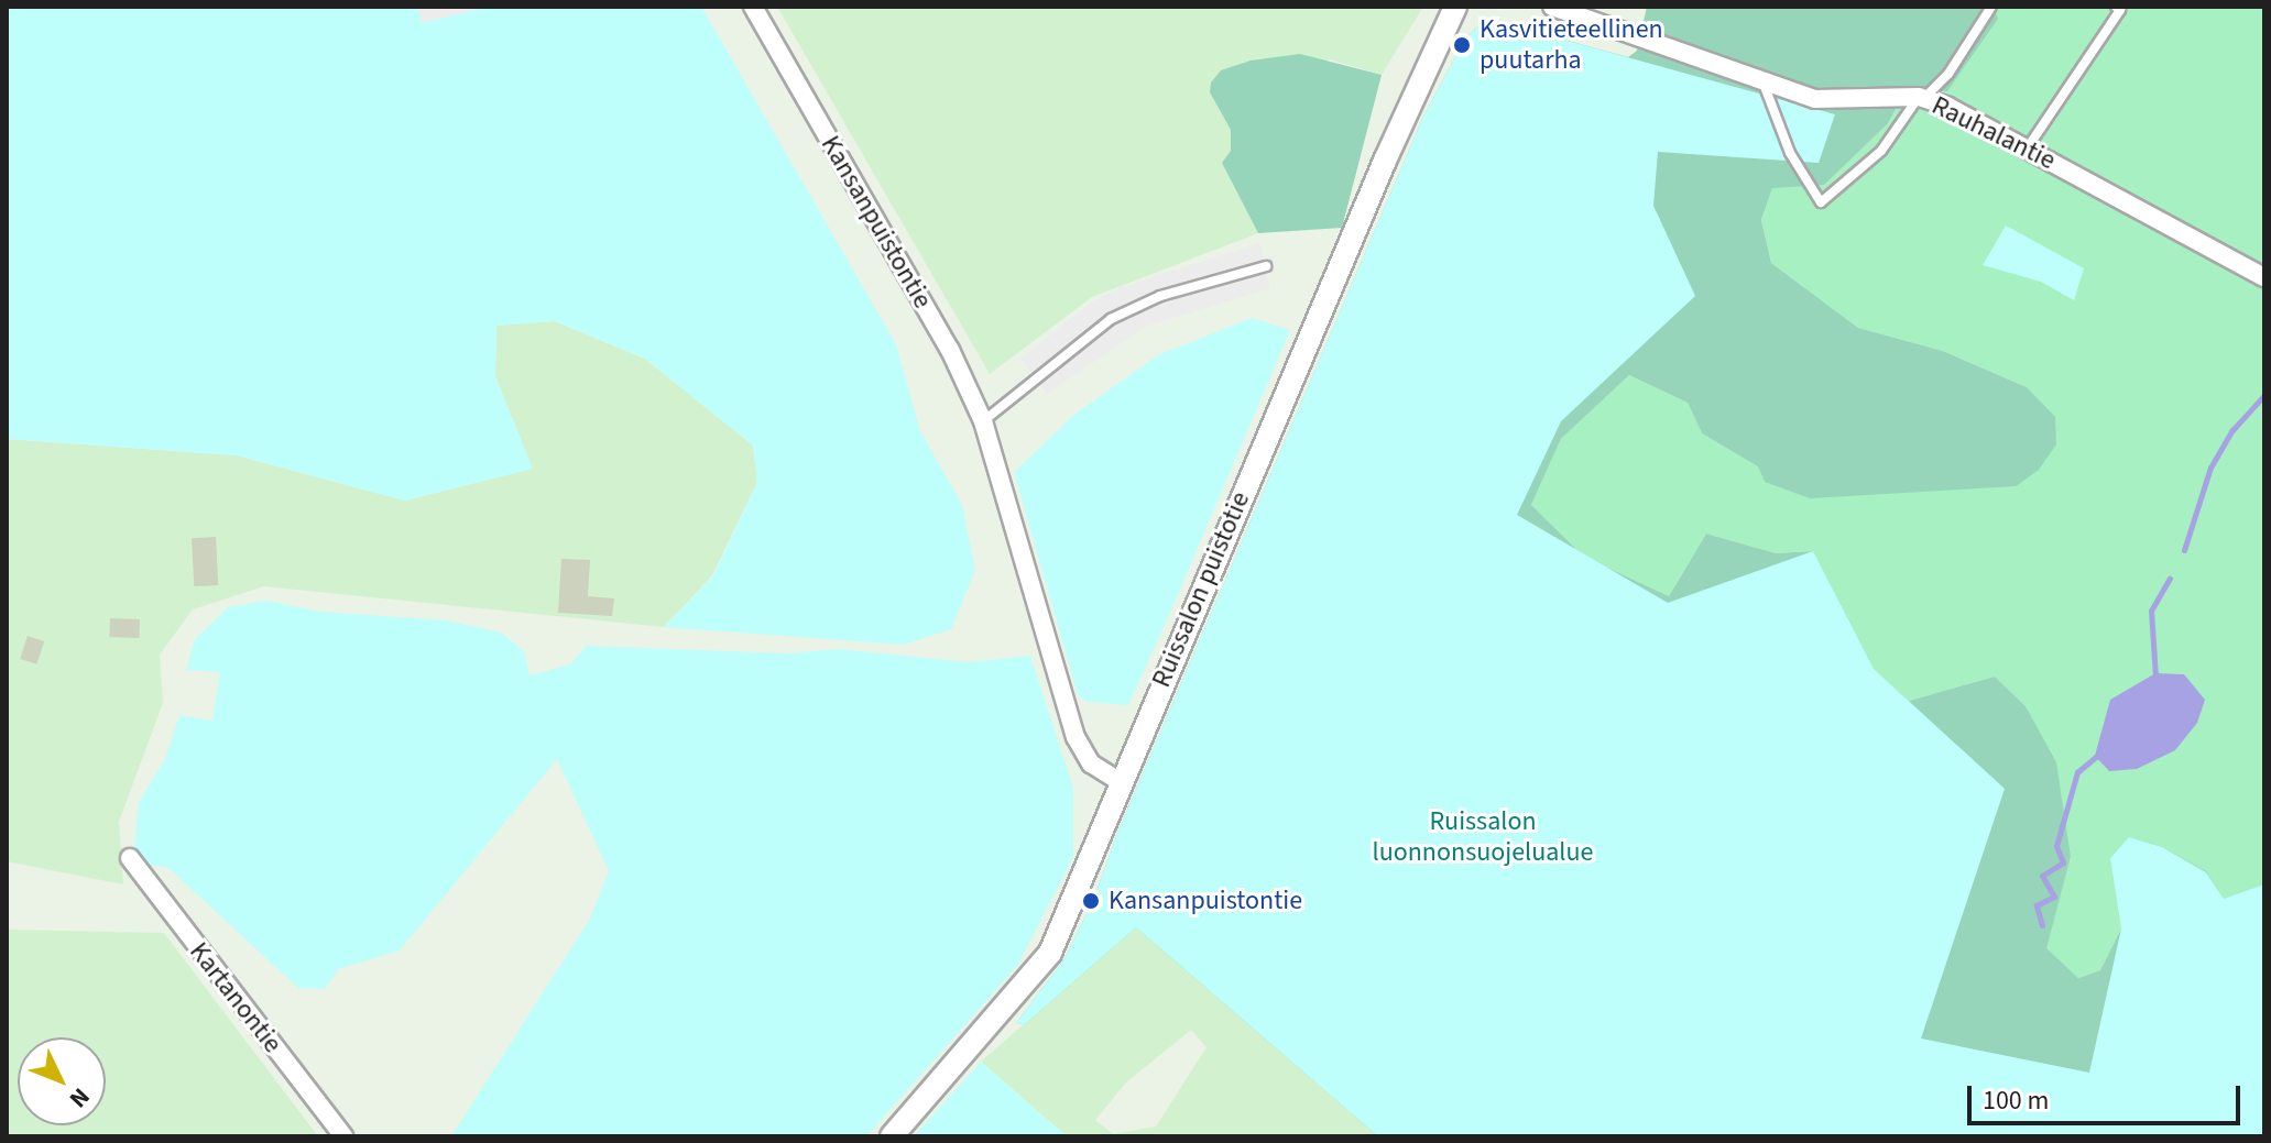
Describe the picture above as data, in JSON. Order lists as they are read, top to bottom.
{
  "streets": {
    "street": [
      "Rauhalantie",
      "Kansanpuistontie",
      "Ruissalon puistotie",
      "Kartanontie"
    ]
  },
  "crossings": [
    ["Kansanpuistontie", "Ruissalon puistotie"]
  ],
  "parks": ["Ruissalon luonnonsuojelualue"],
  "places": ["Kasvitieteellinen puutarha", "Kansanpuistontie"],
  "scale_bar": "100 m",
  "north": "bottom right"
}
